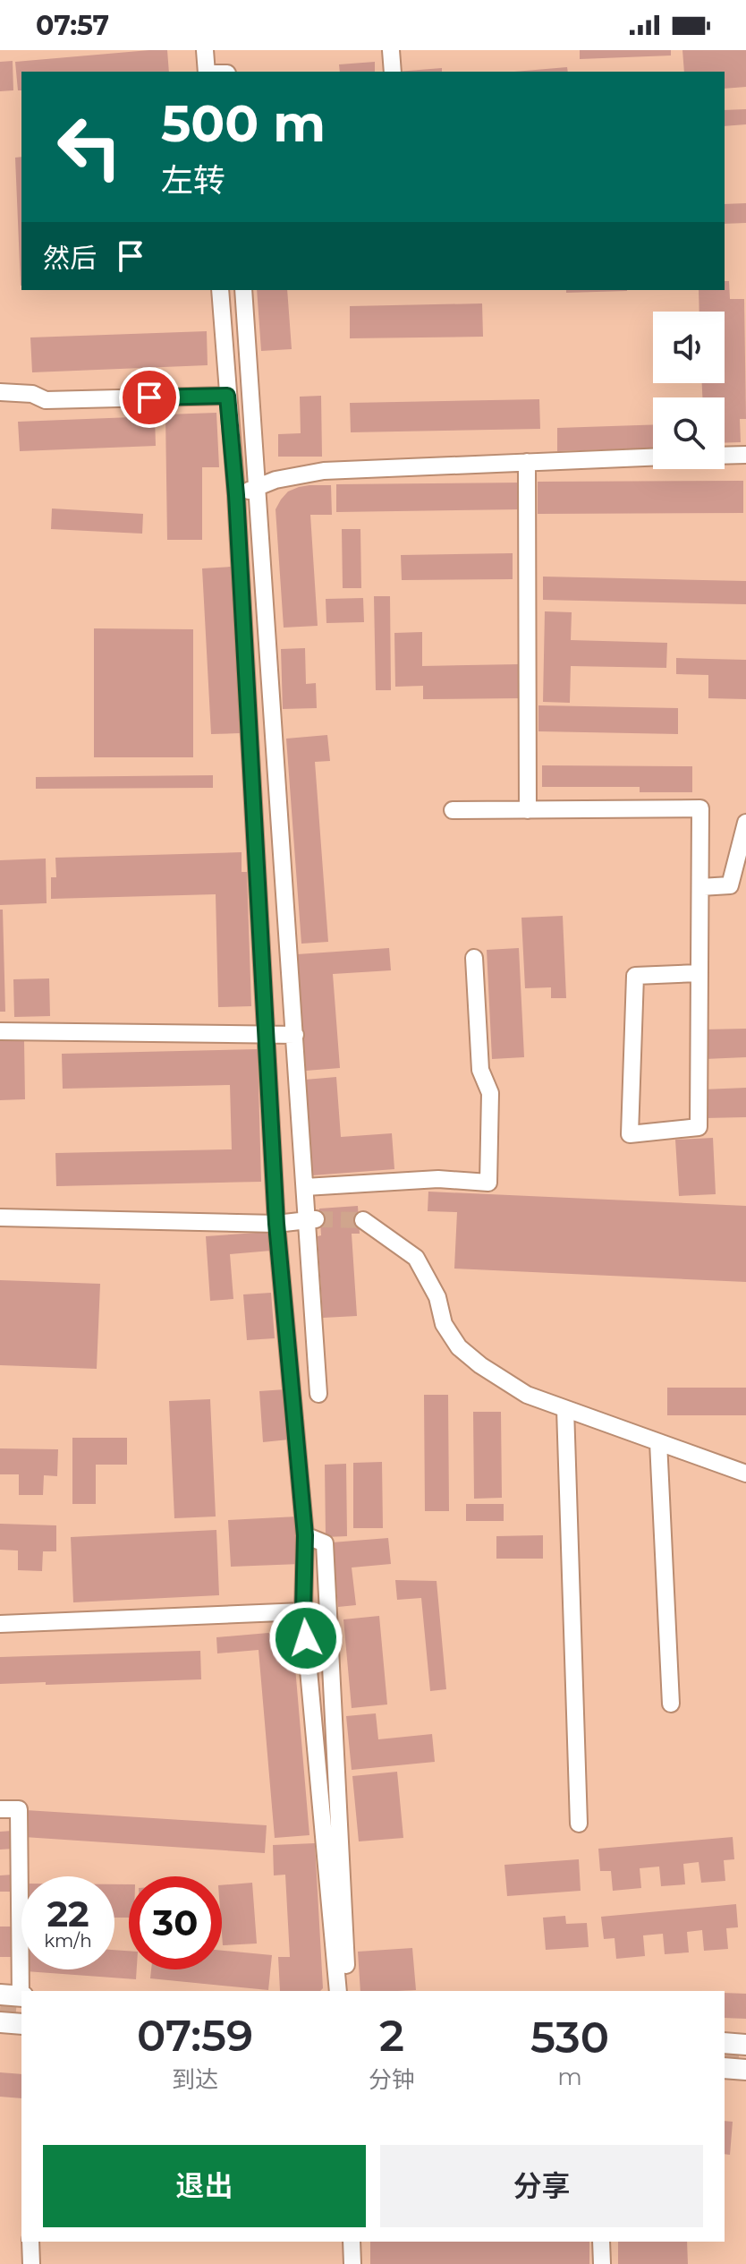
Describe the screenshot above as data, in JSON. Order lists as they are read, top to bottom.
{
  "page": {
    "status": "07:57",
    "turn": ["500 m", "左转"],
    "then": "然后",
    "speed": "22 km/h",
    "limit": "30",
    "eta": [
      "07:59",
      "到达",
      "2",
      "分钟",
      "530",
      "m"
    ],
    "buttons": ["退出", "分享"]
  }
}
